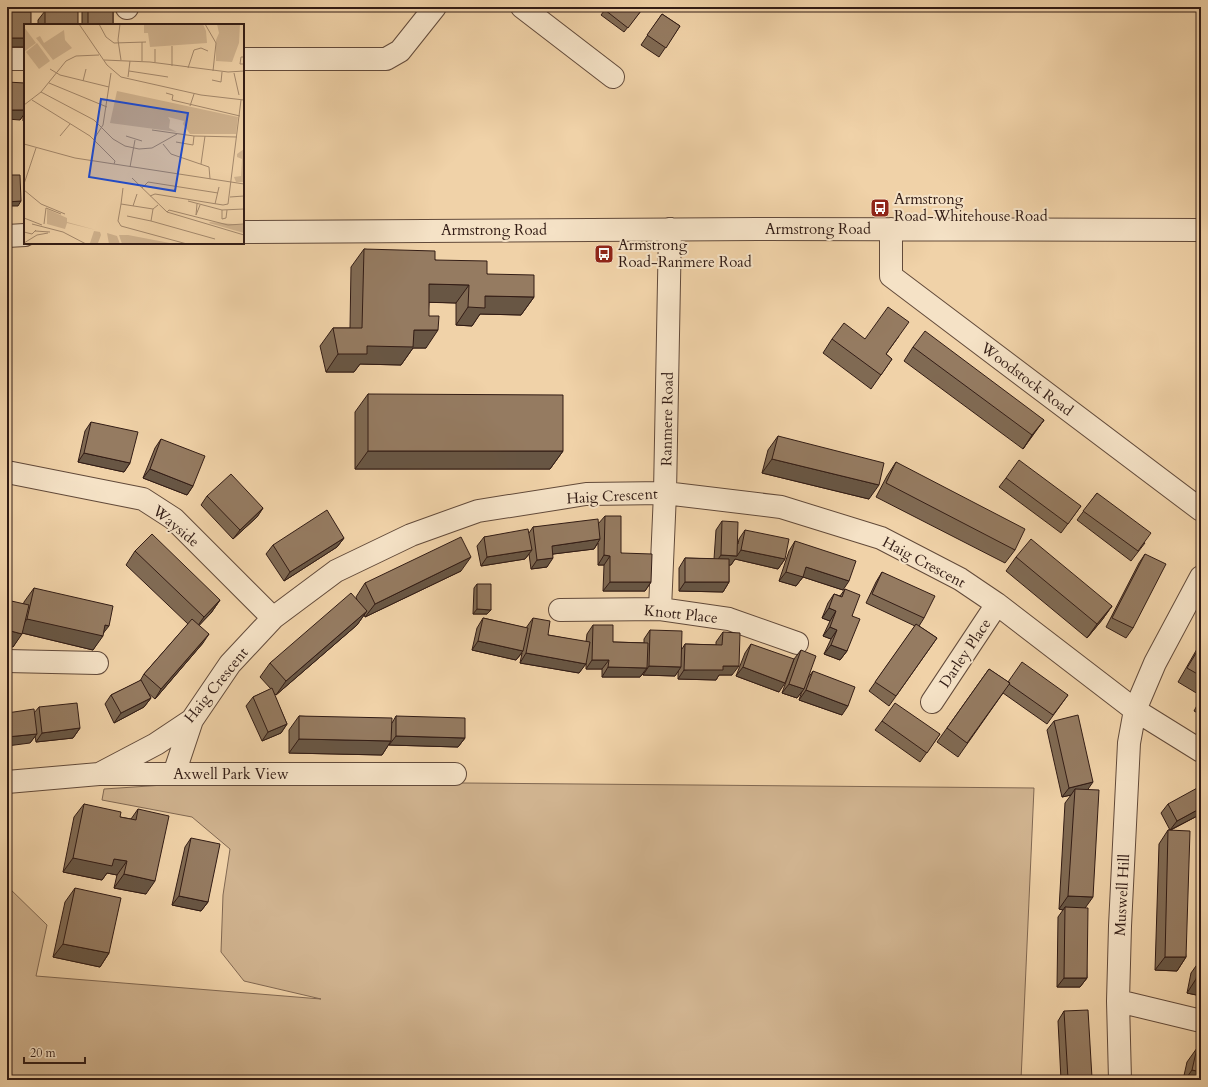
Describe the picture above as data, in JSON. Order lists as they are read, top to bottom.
{
  "streets": {
    "street": [
      "Armstrong Road",
      "Woodstock Road",
      "Ranmere Road",
      "Haig Crescent",
      "Wayside",
      "Knott Place",
      "Darley Place",
      "Axwell Park View",
      "Muswell Hill"
    ]
  },
  "crossings": [
    ["Armstrong Road", "Woodstock Road"],
    ["Armstrong Road", "Ranmere Road"],
    ["Ranmere Road", "Haig Crescent"],
    ["Ranmere Road", "Knott Place"],
    ["Haig Crescent", "Wayside"],
    ["Haig Crescent", "Darley Place"],
    ["Haig Crescent", "Axwell Park View"],
    ["Haig Crescent", "Muswell Hill"]
  ],
  "places": {
    "bus stop": ["Armstrong Road-Whitehouse Road", "Armstrong Road-Ranmere Road"]
  },
  "scale_bar": "20 m"
}
